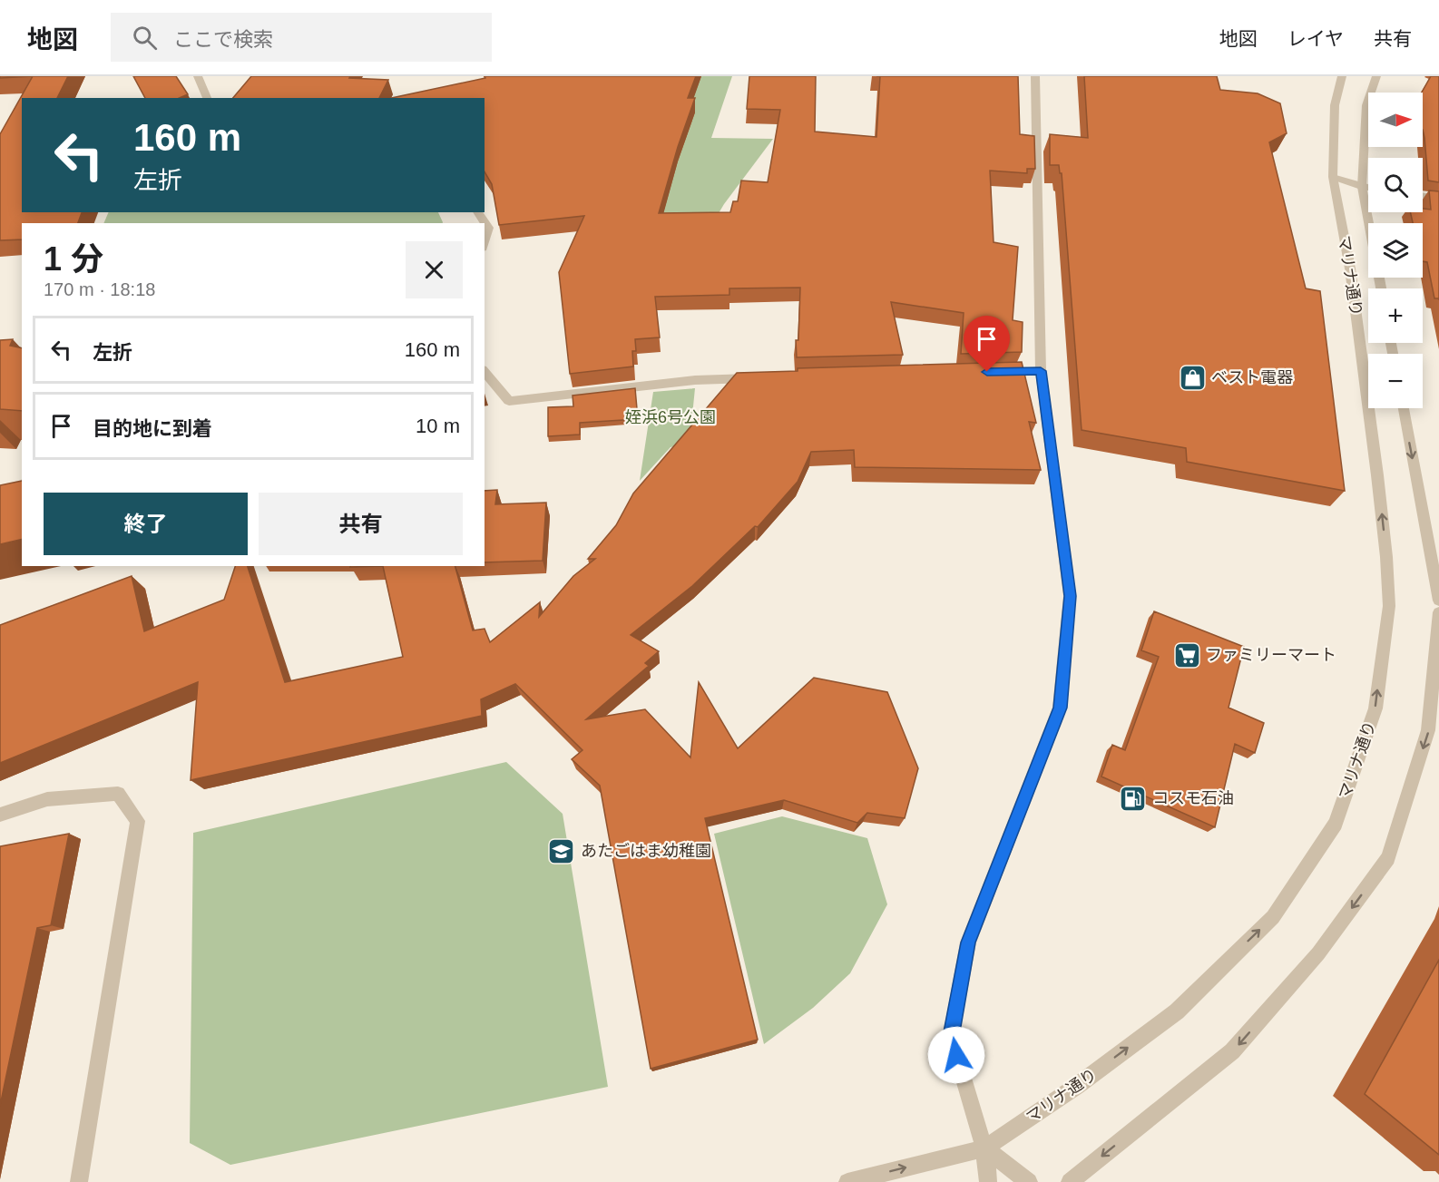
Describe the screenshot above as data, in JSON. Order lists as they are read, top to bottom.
{
  "streets": {
    "street": ["マリナ通り"]
  },
  "parks": ["姪浜6号公園"],
  "places": {
    "shop": ["ベスト電器"],
    "supermarket": ["ファミリーマート"],
    "fuel station": ["コスモ石油"],
    "school or university": ["あたごはま幼稚園"]
  },
  "north": "right",
  "page": {
    "header": "地図",
    "search": "ここで検索",
    "nav": ["地図", "レイヤ", "共有"],
    "map_buttons": ["+", "−"],
    "turn": ["160 m", "左折"],
    "heading": ["1 分", "170 m · 18:18"],
    "list": [
      {
        "name": "左折",
        "value": "160 m"
      },
      {
        "name": "目的地に到着",
        "value": "10 m"
      }
    ],
    "buttons": ["終了", "共有"]
  }
}
